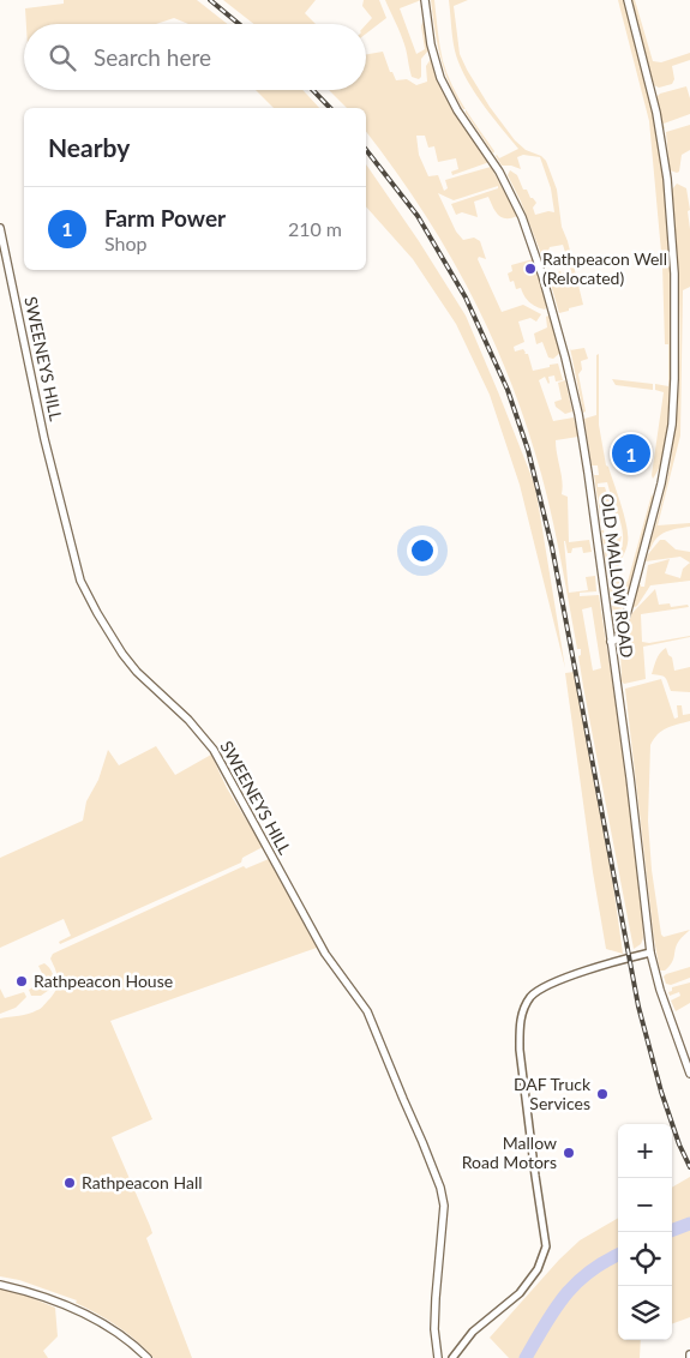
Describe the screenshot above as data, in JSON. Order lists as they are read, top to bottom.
{
  "streets": {
    "street": ["SWEENEYS HILL", "OLD MALLOW ROAD"]
  },
  "places": [
    "Rathpeacon Well (Relocated)",
    "Rathpeacon House",
    "DAF Truck Services",
    "Mallow Road Motors",
    "Rathpeacon Hall"
  ],
  "page": {
    "search": "Search here",
    "heading": "Nearby",
    "list": [
      {
        "mark": "1",
        "name": "Farm Power",
        "note": "Shop",
        "value": "210 m"
      }
    ],
    "pins": "1",
    "map_buttons": ["+", "−"]
  }
}
